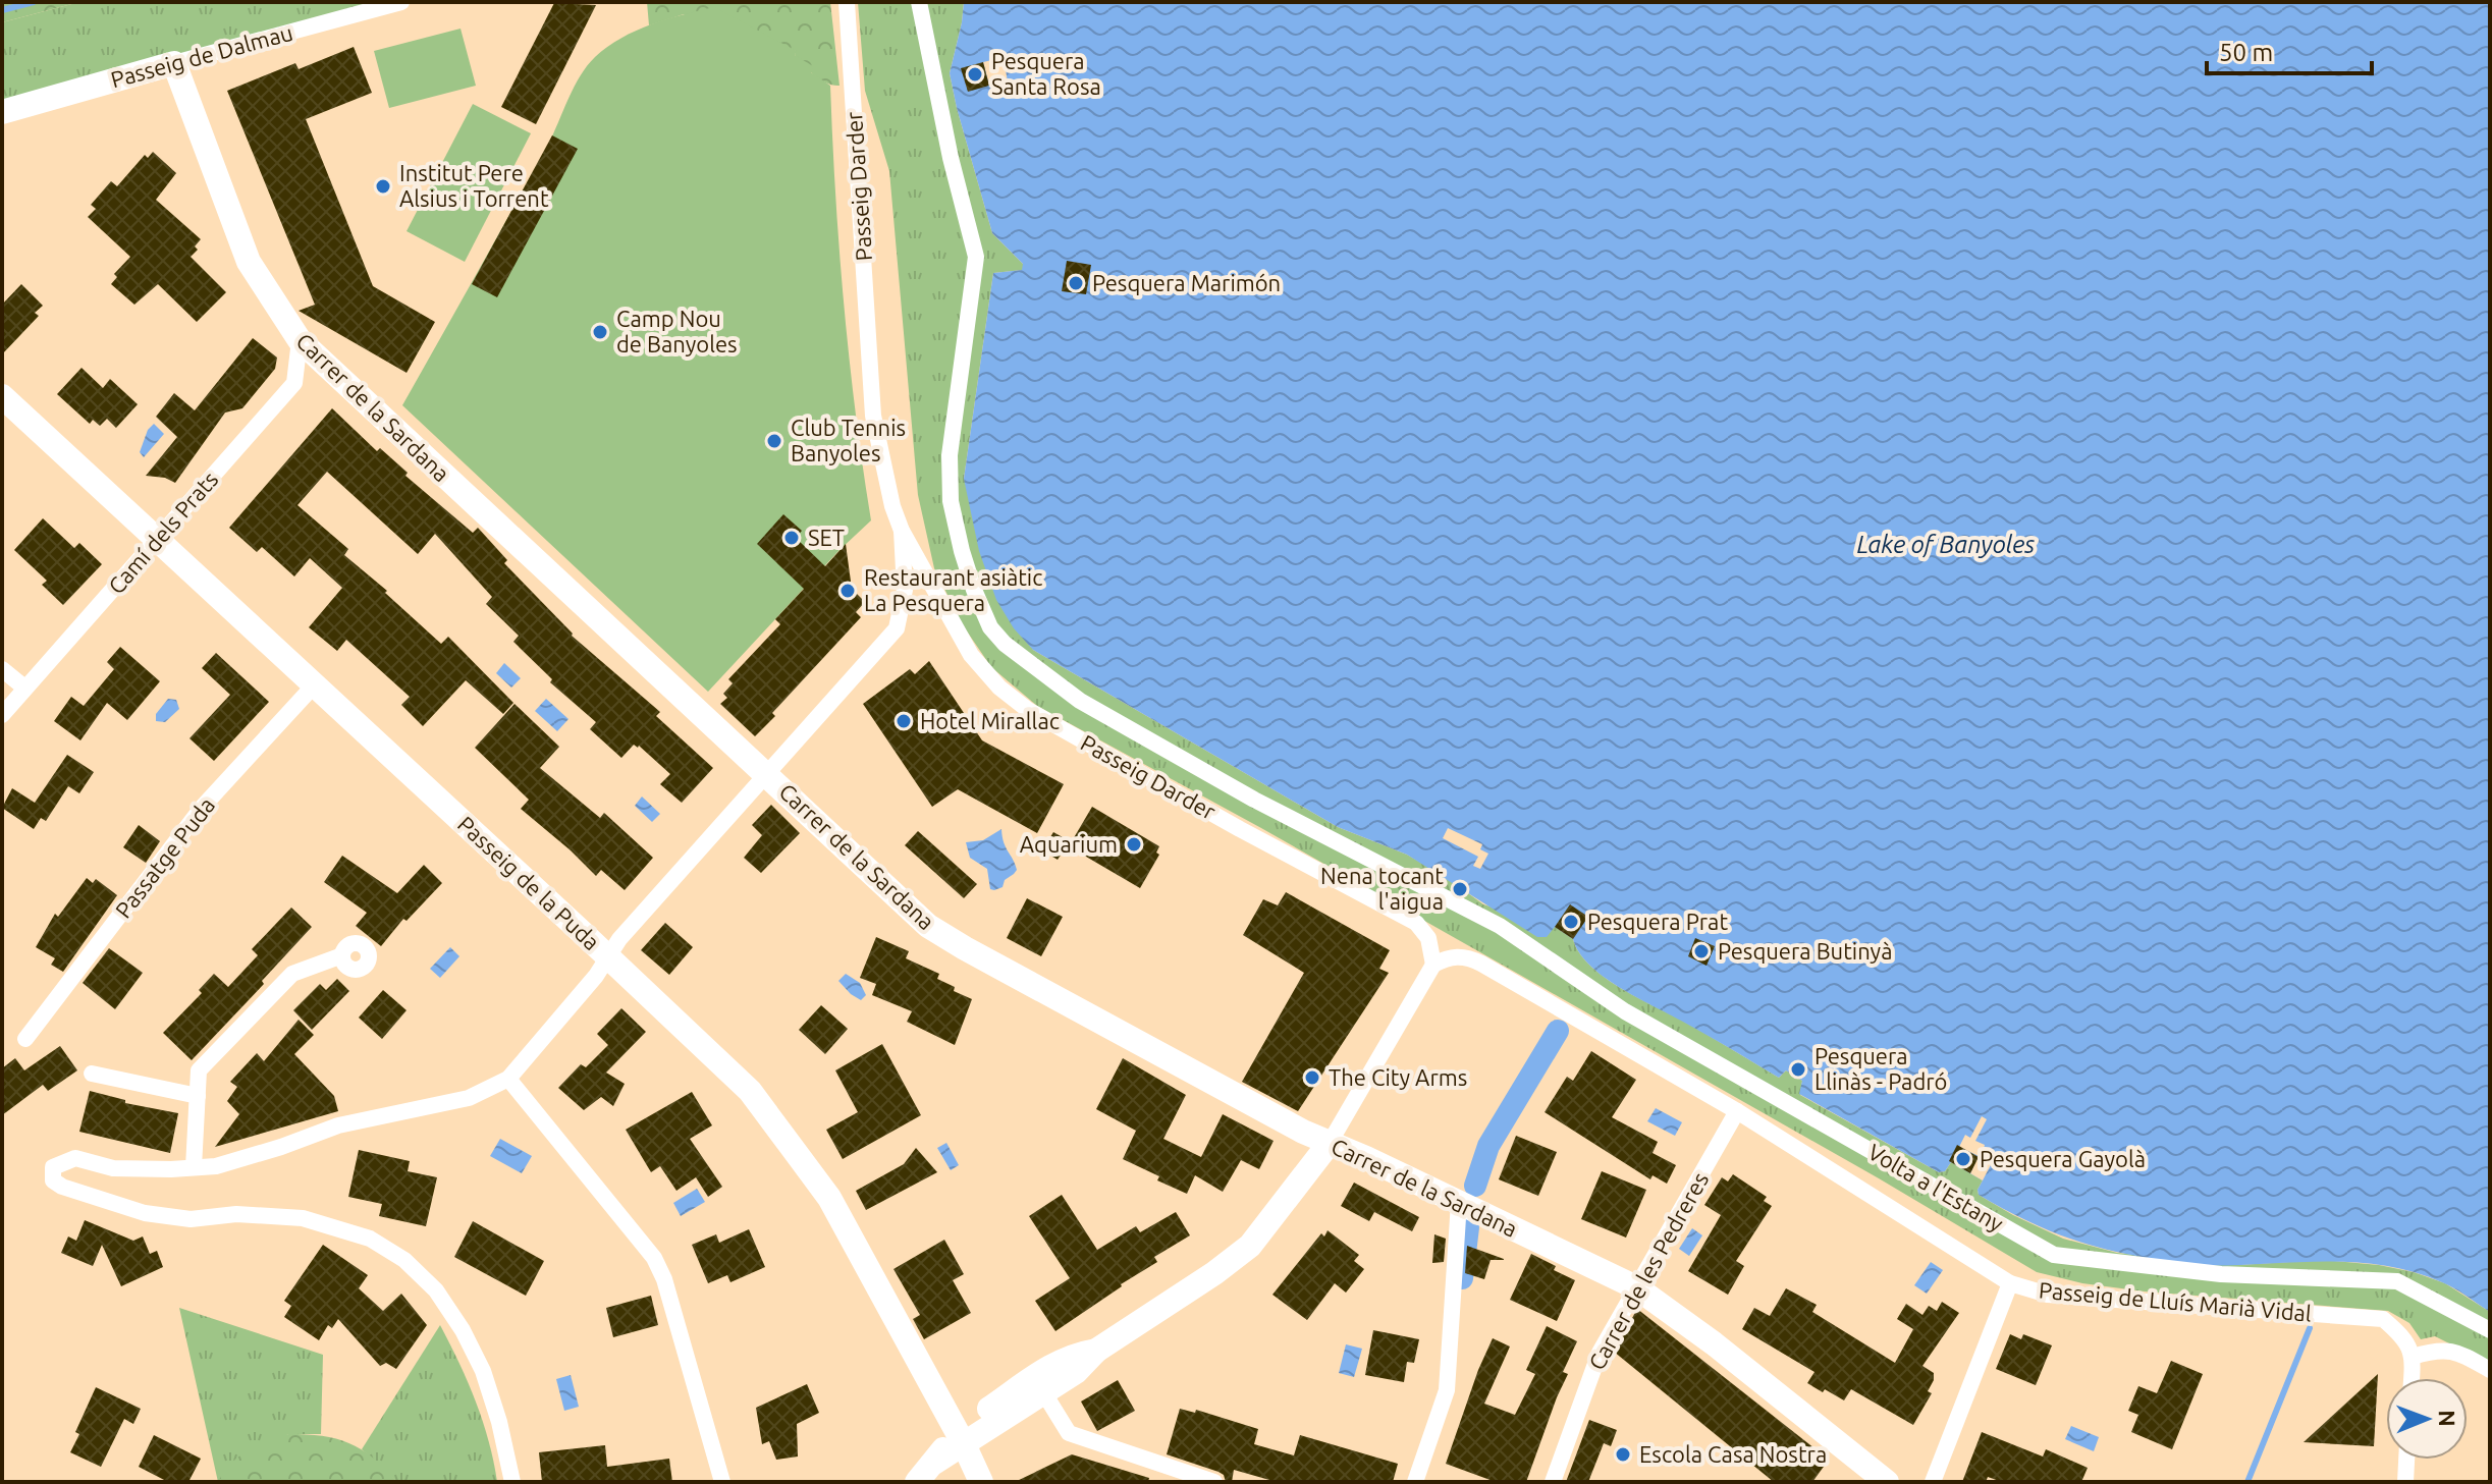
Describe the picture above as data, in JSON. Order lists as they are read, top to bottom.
{
  "streets": {
    "main road": ["Passeig de Dalmau", "Carrer de la Sardana", "Passeig de la Puda"],
    "street": [
      "Passeig Darder",
      "Camí dels Prats",
      "Passatge Puda",
      "Volta a l'Estany",
      "Carrer de les Pedreres",
      "Passeig de Lluís Marià Vidal"
    ]
  },
  "crossings": [
    ["Passeig de Dalmau", "Carrer de la Sardana"],
    ["Passeig Darder", "Volta a l'Estany"],
    ["Carrer de la Sardana", "Camí dels Prats"],
    ["Carrer de la Sardana", "Carrer de les Pedreres"],
    ["Camí dels Prats", "Passeig de la Puda"],
    ["Passatge Puda", "Passeig de la Puda"],
    ["Carrer de les Pedreres", "Passeig de Lluís Marià Vidal"]
  ],
  "water": ["Lake of Banyoles"],
  "places": [
    "Pesquera Santa Rosa",
    "Institut Pere Alsius i Torrent",
    "Pesquera Marimón",
    "Camp Nou de Banyoles",
    "Club Tennis Banyoles",
    "SET",
    "Restaurant asiàtic La Pesquera",
    "Hotel Mirallac",
    "Aquarium",
    "Nena tocant l'aigua",
    "Pesquera Prat",
    "Pesquera Butinyà",
    "Pesquera Llinàs - Padró",
    "The City Arms",
    "Pesquera Gayolà",
    "Escola Casa Nostra"
  ],
  "scale_bar": "50 m",
  "north": "right"
}
